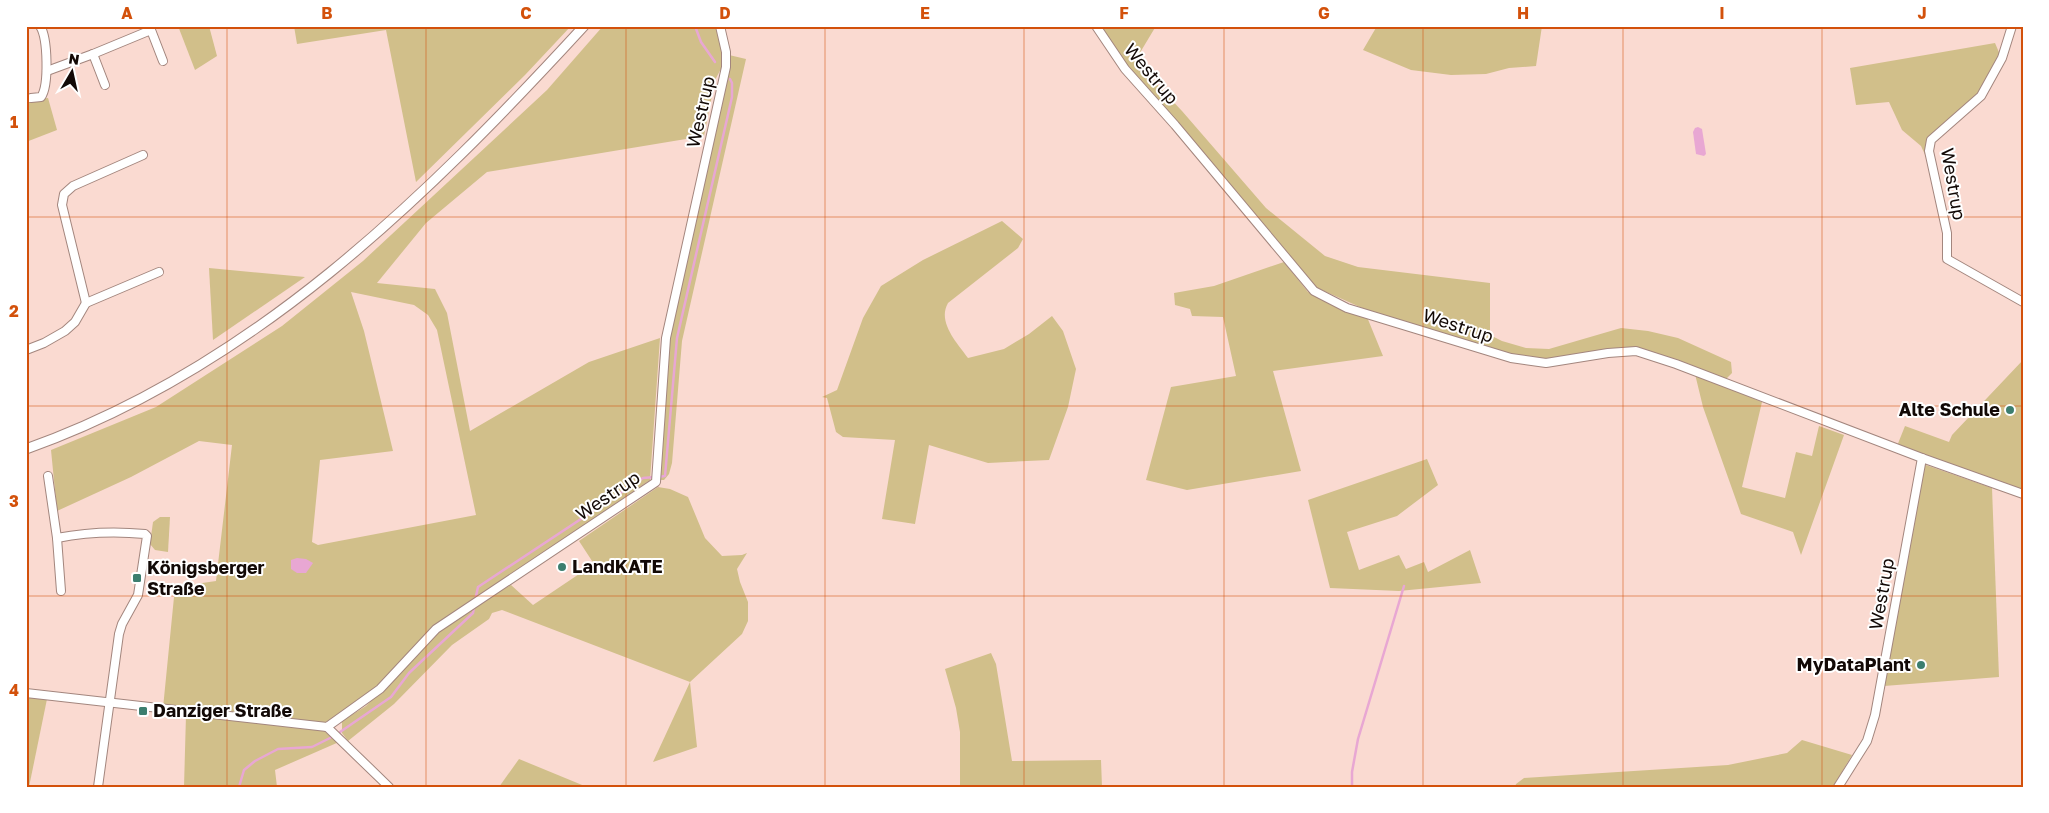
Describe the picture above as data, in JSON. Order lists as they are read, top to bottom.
{
  "streets": {
    "street": ["Westrup"]
  },
  "places": {
    "other": ["Alte Schule", "LandKATE", "MyDataPlant"],
    "transit": ["Königsberger Straße", "Danziger Straße"]
  },
  "north": "top",
  "grid": {
    "columns": [
      "A",
      "B",
      "C",
      "D",
      "E",
      "F",
      "G",
      "H",
      "I",
      "J"
    ],
    "rows": [
      "1",
      "2",
      "3",
      "4"
    ]
  }
}
